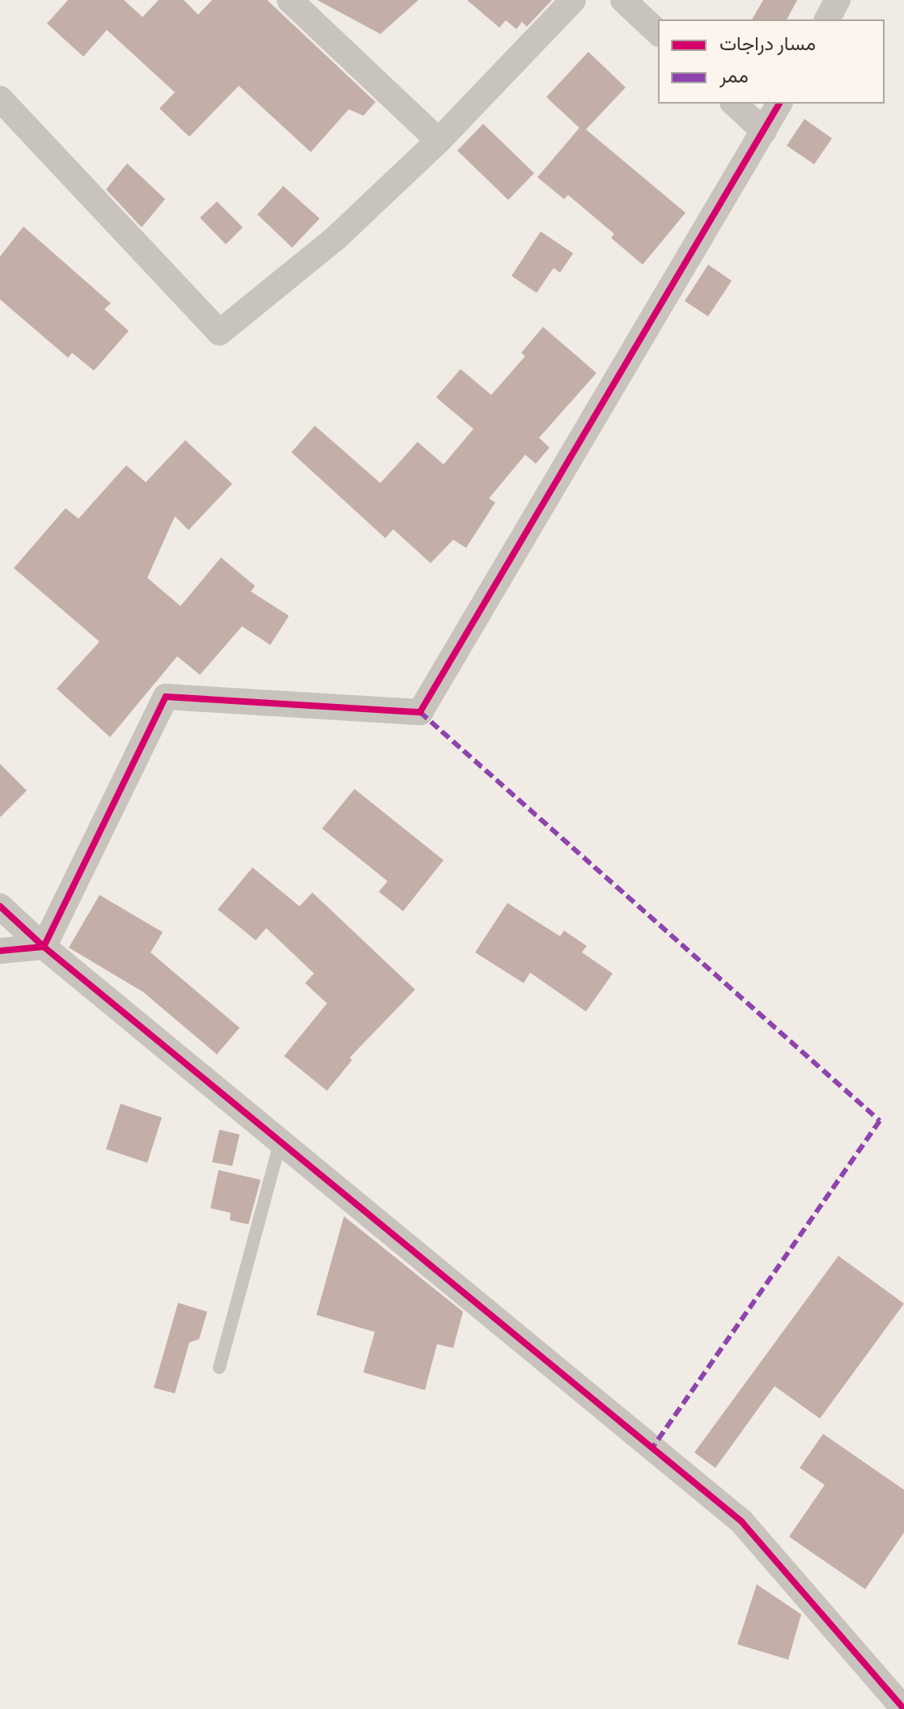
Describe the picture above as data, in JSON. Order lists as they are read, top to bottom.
{
  "legend": ["مسار دراجات", "ممر"]
}
